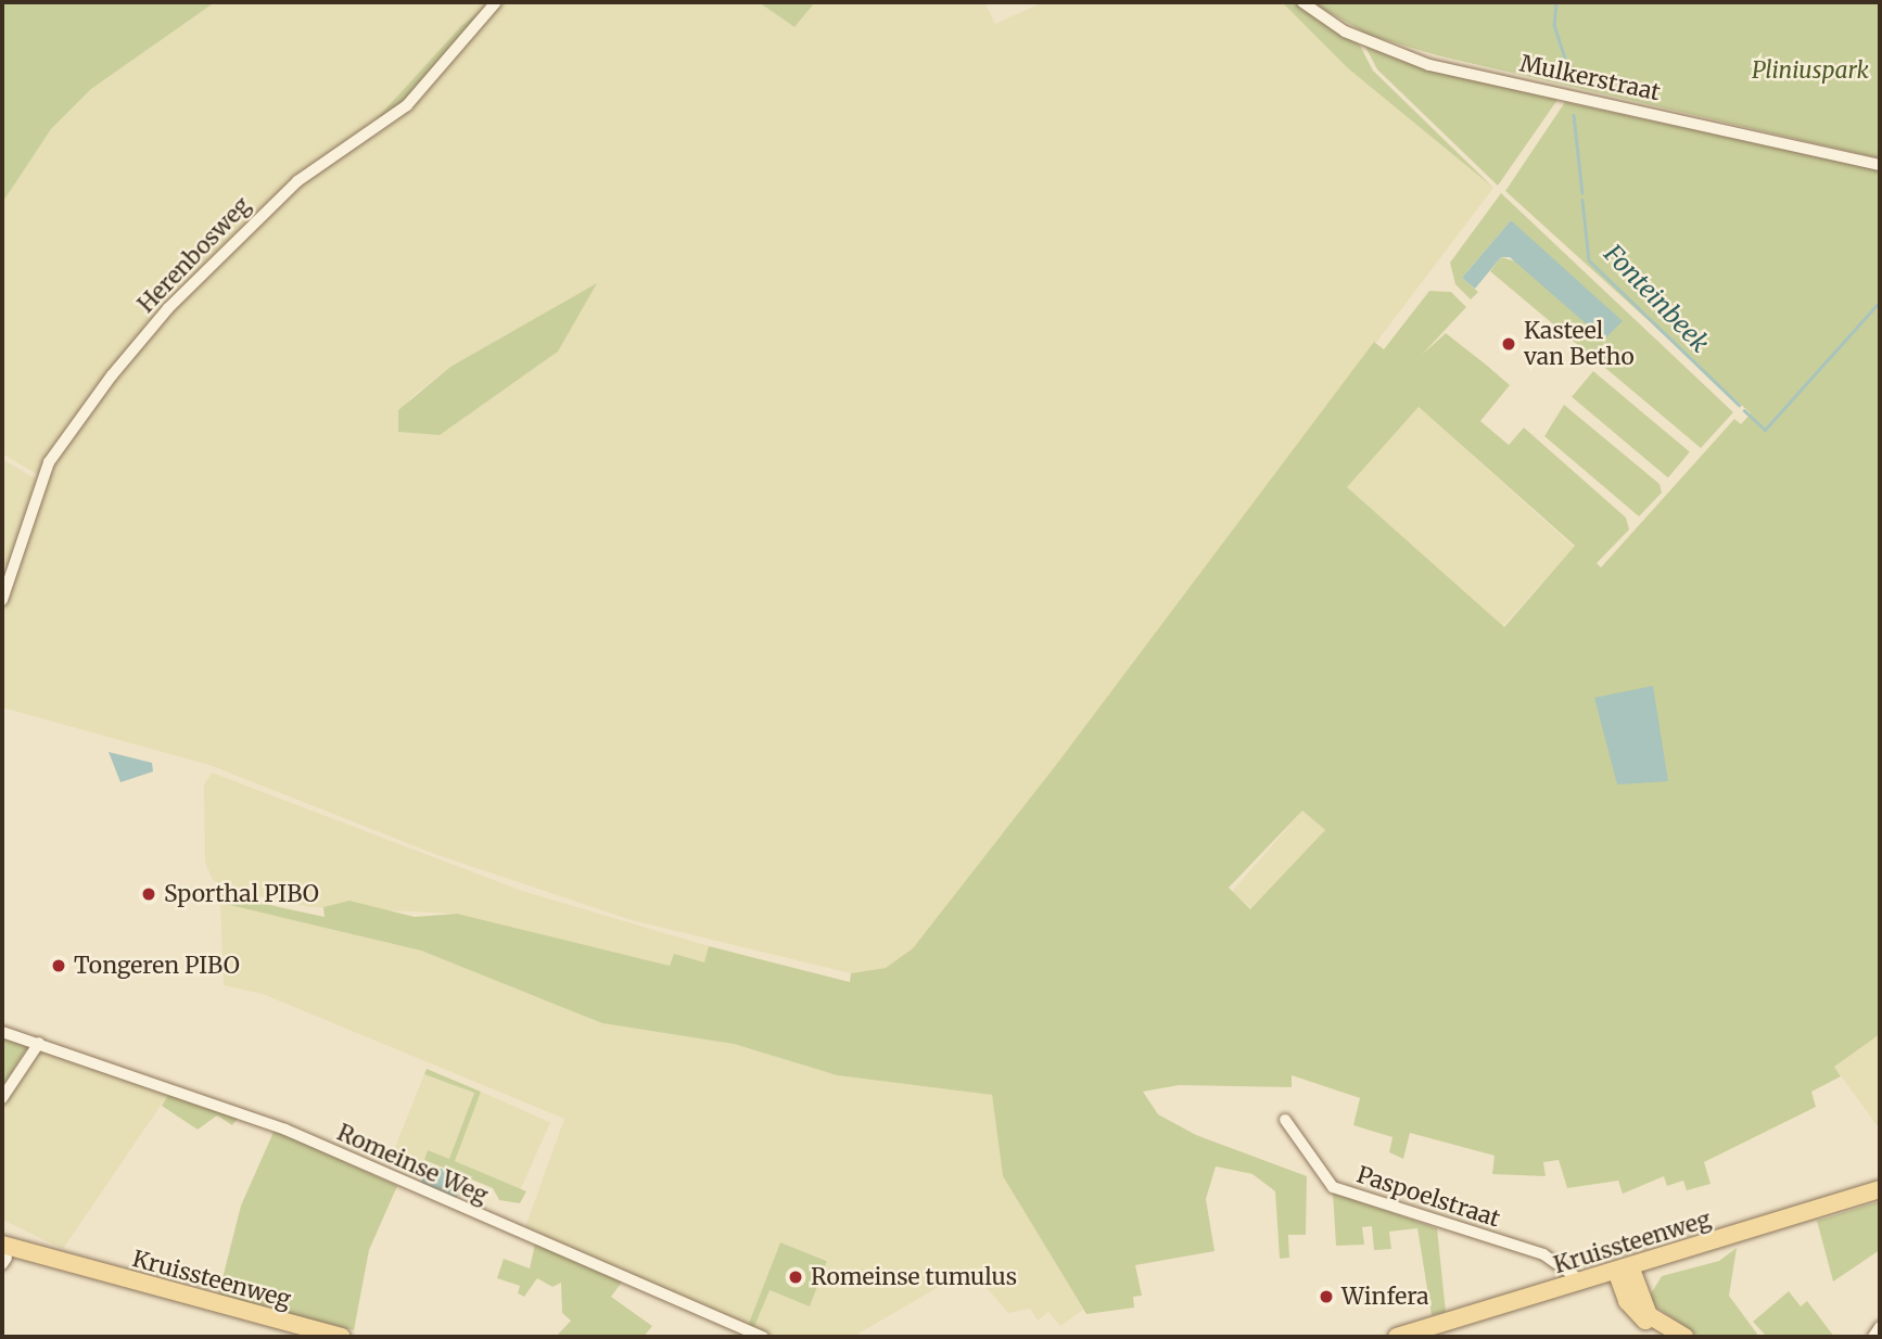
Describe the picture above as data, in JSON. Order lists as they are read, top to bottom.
{
  "streets": {
    "main road": ["Kruissteenweg"],
    "street": [
      "Mulkerstraat",
      "Herenbosweg",
      "Romeinse Weg",
      "Paspoelstraat"
    ]
  },
  "crossings": [
    ["Paspoelstraat", "Kruissteenweg"]
  ],
  "water": ["Fonteinbeek"],
  "parks": ["Pliniuspark"],
  "places": [
    "Kasteel van Betho",
    "Sporthal PIBO",
    "Tongeren PIBO",
    "Romeinse tumulus",
    "Winfera"
  ]
}
